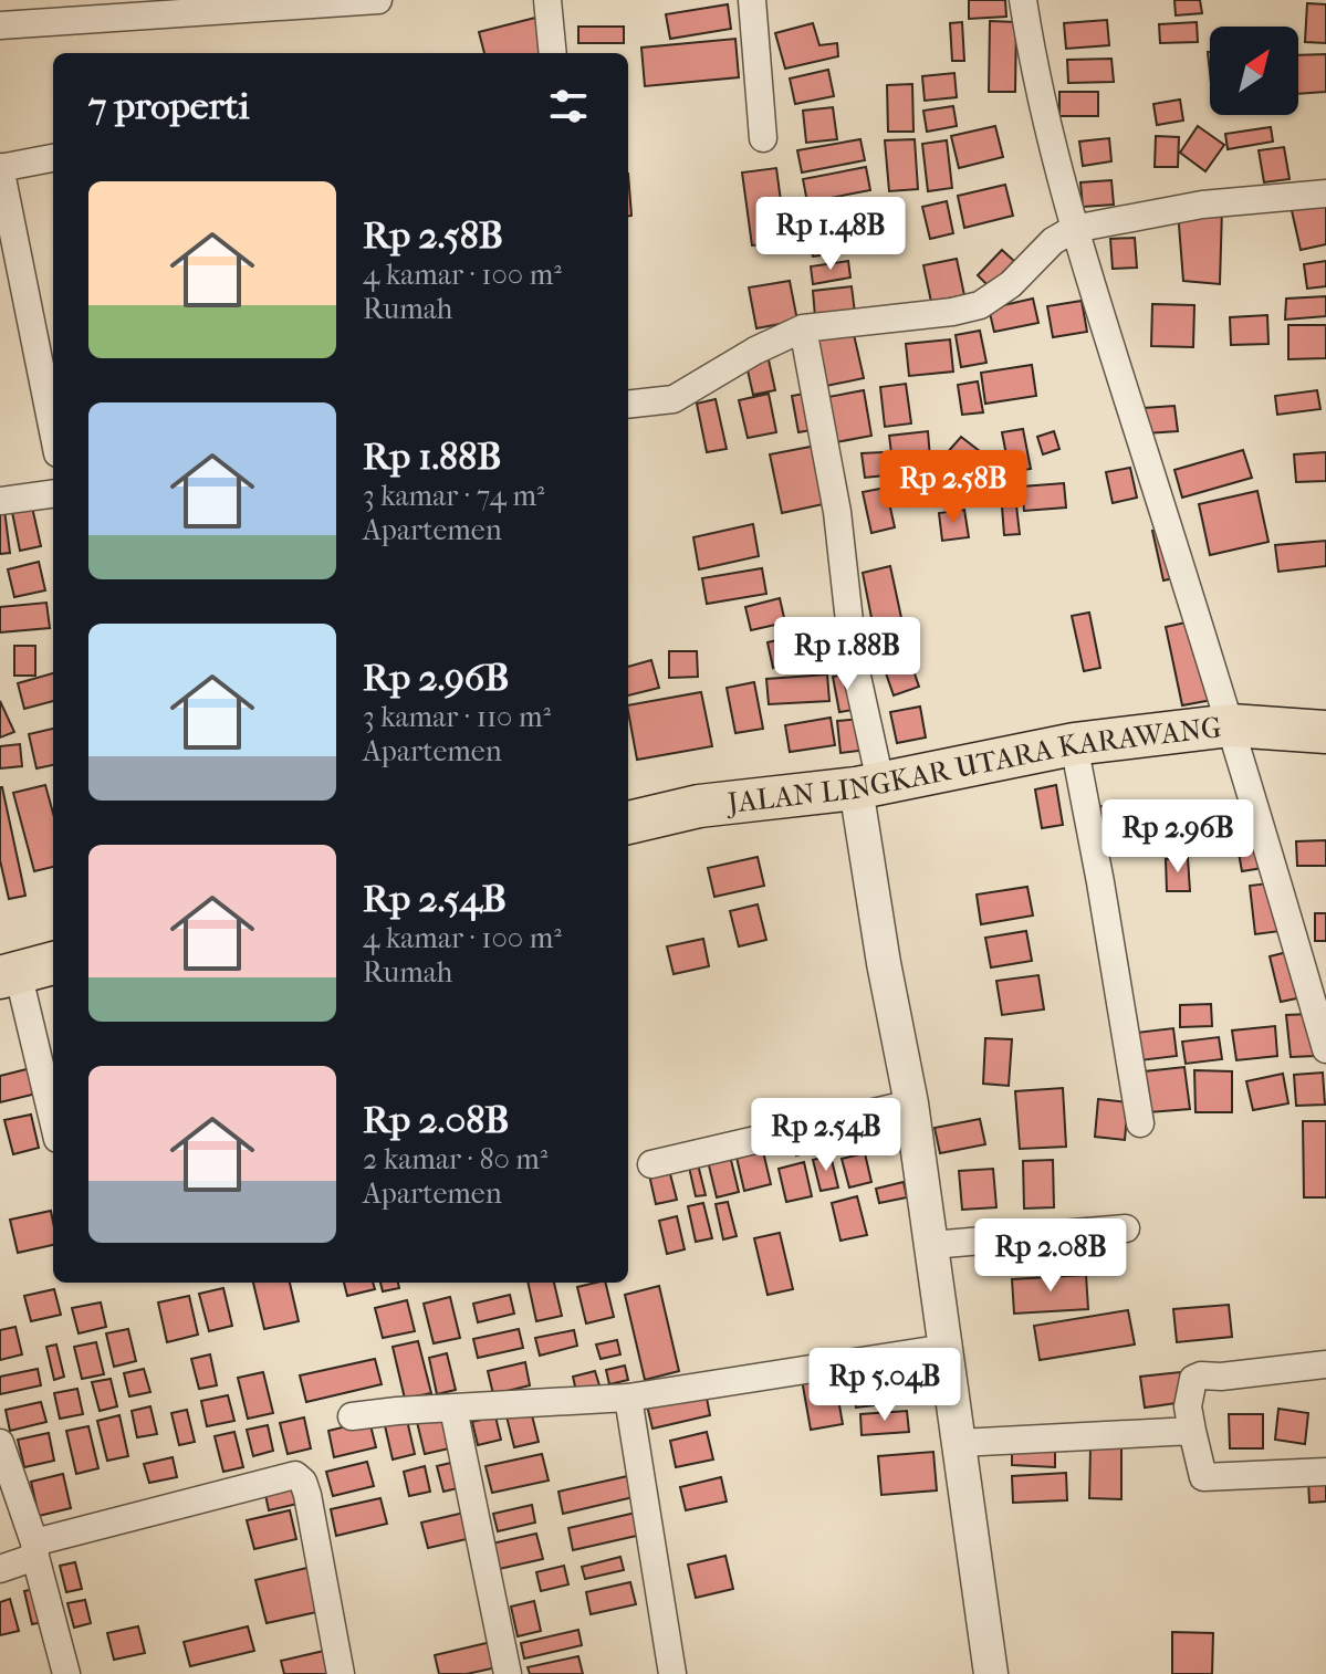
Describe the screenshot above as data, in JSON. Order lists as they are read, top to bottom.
{
  "streets": {
    "main road": ["JALAN LINGKAR UTARA KARAWANG"]
  },
  "north": "top right",
  "page": {
    "heading": "7 properti",
    "list": [
      {
        "name": "Rp 2.58B",
        "note": "4 kamar · 100 m² · Rumah"
      },
      {
        "name": "Rp 1.88B",
        "note": "3 kamar · 74 m² · Apartemen"
      },
      {
        "name": "Rp 2.96B",
        "note": "3 kamar · 110 m² · Apartemen"
      },
      {
        "name": "Rp 2.54B",
        "note": "4 kamar · 100 m² · Rumah"
      },
      {
        "name": "Rp 2.08B",
        "note": "2 kamar · 80 m² · Apartemen"
      }
    ],
    "price": [
      "Rp 1.48B",
      "Rp 2.58B",
      "Rp 1.88B",
      "Rp 2.96B",
      "Rp 2.54B",
      "Rp 2.08B",
      "Rp 5.04B"
    ]
  }
}
